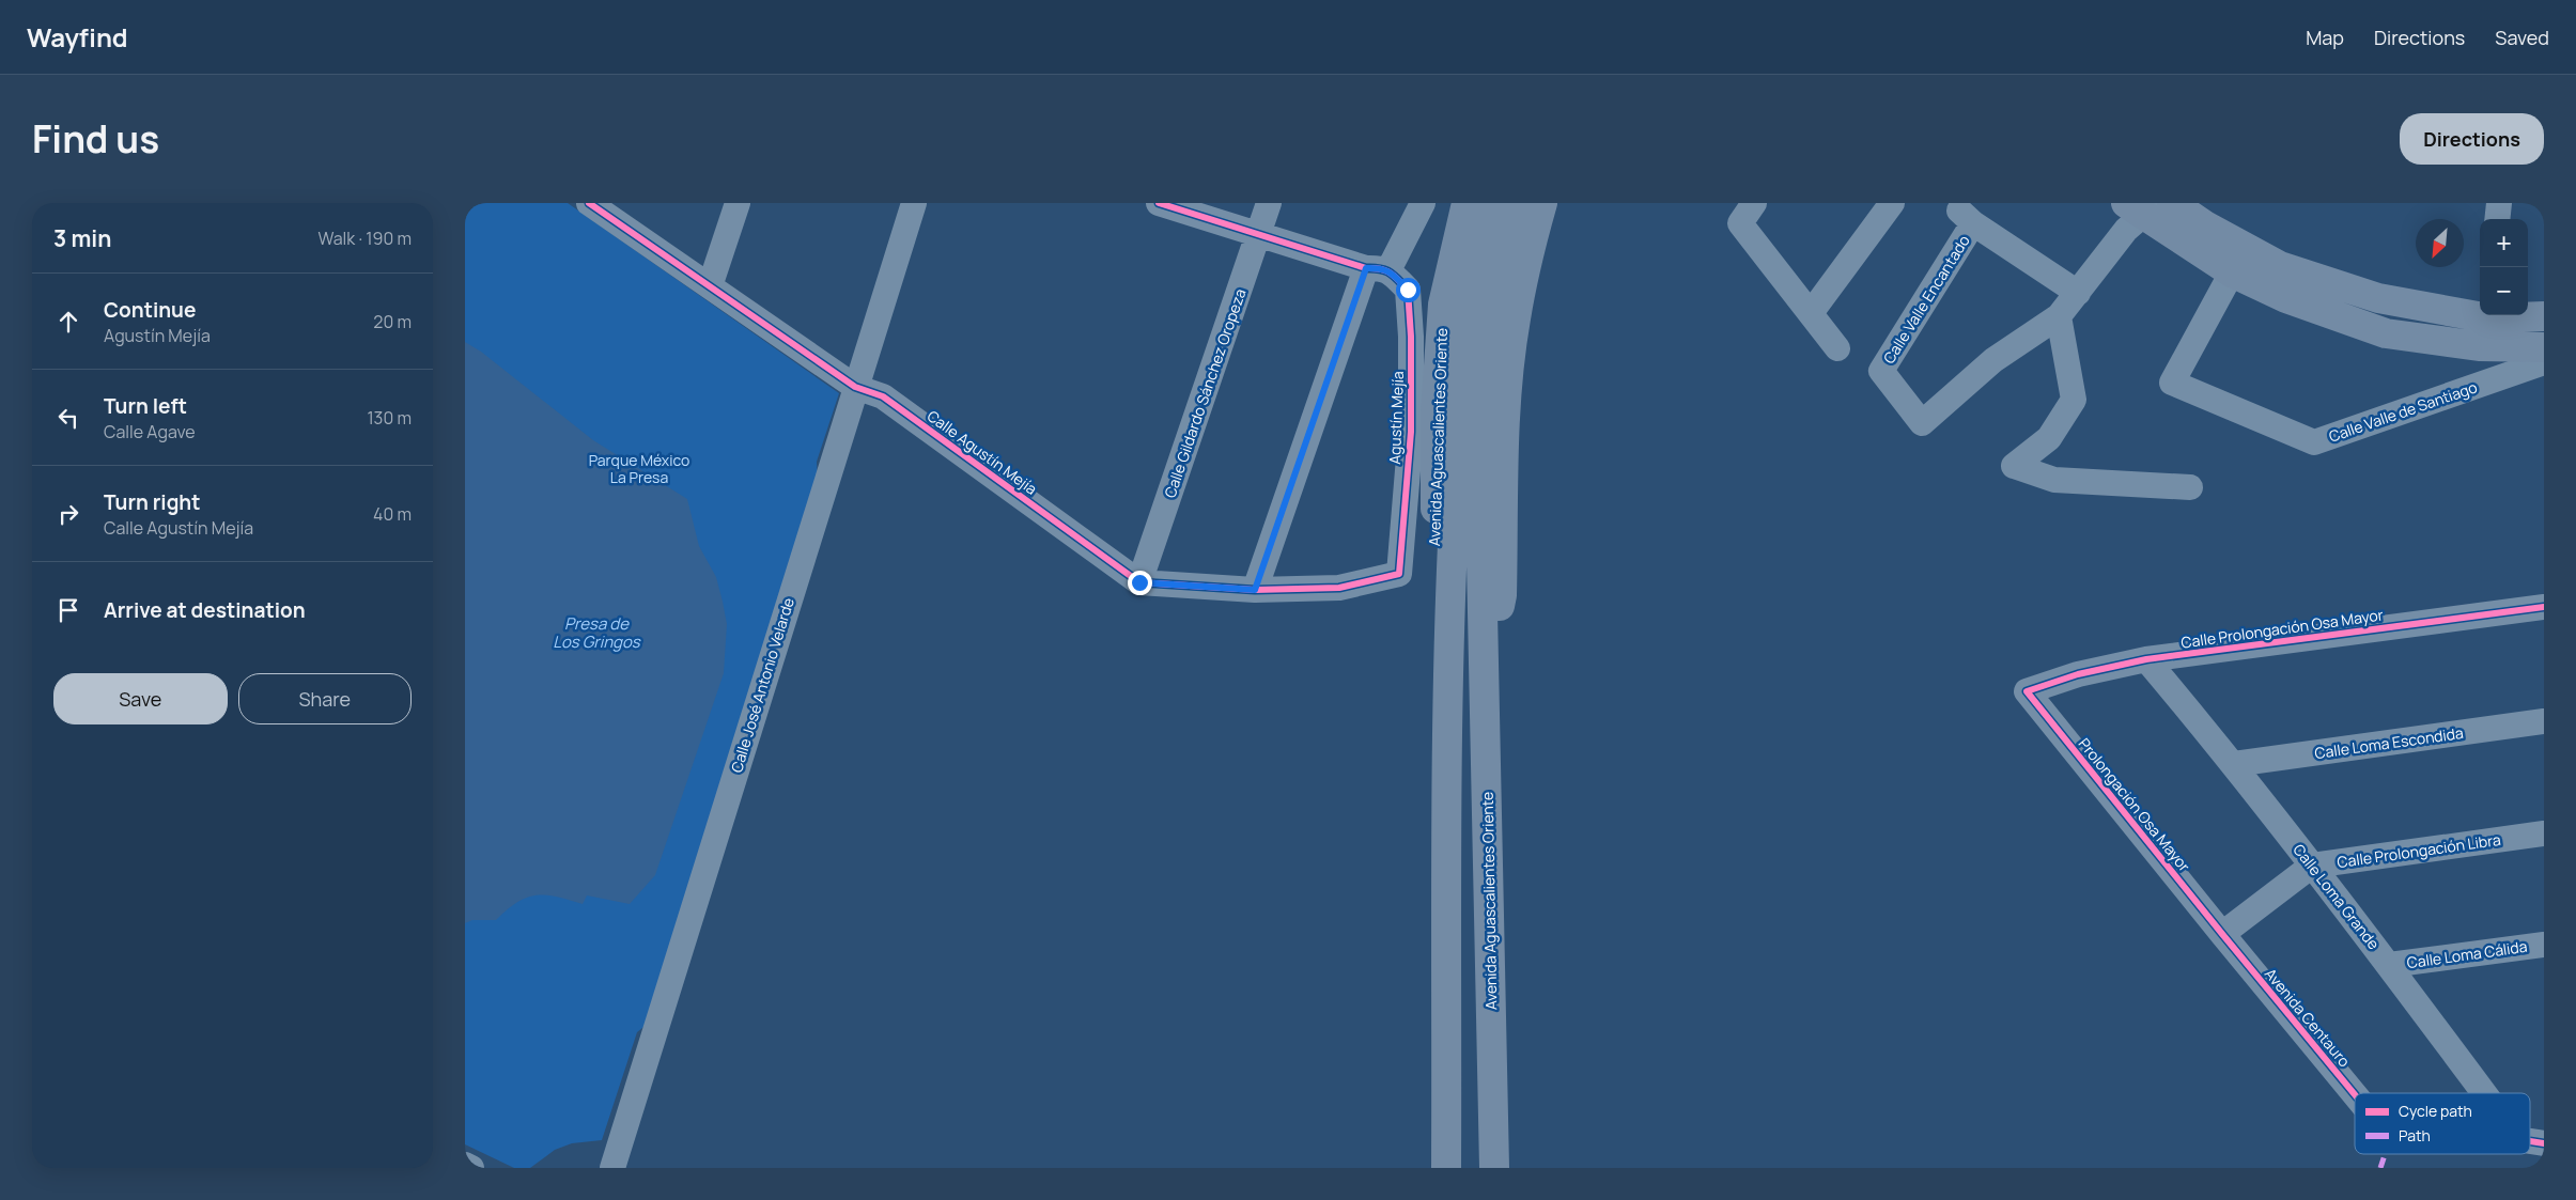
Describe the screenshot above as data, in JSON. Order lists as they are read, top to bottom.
{
  "streets": {
    "main road": ["Avenida Aguascalientes Oriente"],
    "street": [
      "Calle Valle Encantado",
      "Calle Gildardo Sánchez Oropeza",
      "Calle Valle de Santiago",
      "Agustín Mejía",
      "Calle Agustín Mejía",
      "Calle Prolongación Osa Mayor",
      "Calle José Antonio Velarde",
      "Calle Loma Escondida",
      "Prolongación Osa Mayor",
      "Calle Prolongación Libra",
      "Calle Loma Grande",
      "Calle Loma Cálida",
      "Avenida Centauro"
    ]
  },
  "crossings": [
    ["Calle Gildardo Sánchez Oropeza", "Calle Agustín Mejía"],
    ["Calle Agustín Mejía", "Calle José Antonio Velarde"],
    ["Calle Prolongación Osa Mayor", "Prolongación Osa Mayor"],
    ["Calle Prolongación Osa Mayor", "Calle Loma Grande"],
    ["Calle Loma Escondida", "Calle Loma Grande"],
    ["Prolongación Osa Mayor", "Calle Prolongación Libra"],
    ["Prolongación Osa Mayor", "Avenida Centauro"],
    ["Calle Prolongación Libra", "Calle Loma Grande"],
    ["Calle Prolongación Libra", "Avenida Centauro"],
    ["Calle Loma Grande", "Calle Loma Cálida"]
  ],
  "water": ["Presa de Los Gringos"],
  "parks": ["Parque México La Presa"],
  "legend": ["Cycle path", "Path"],
  "north": "bottom left",
  "page": {
    "header": "Wayfind",
    "nav": ["Map", "Directions", "Saved"],
    "title": "Find us",
    "buttons": [
      "Directions",
      ["Save", "Share"]
    ],
    "heading": ["3 min", "Walk · 190 m"],
    "map_buttons": ["+", "−"],
    "list": [
      ["Continue", "Agustín Mejía", "20 m"],
      ["Turn left", "Calle Agave", "130 m"],
      ["Turn right", "Calle Agustín Mejía", "40 m"],
      "Arrive at destination"
    ]
  }
}
